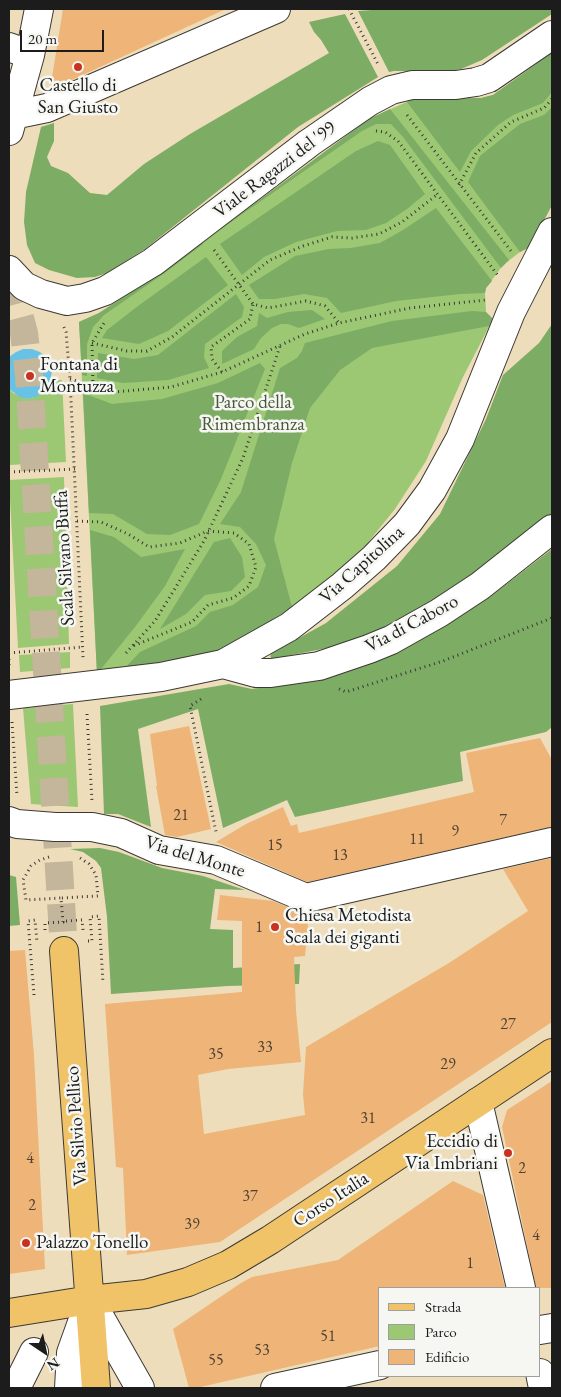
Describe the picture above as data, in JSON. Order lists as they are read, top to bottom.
{
  "streets": {
    "main road": ["Via Silvio Pellico", "Corso Italia"],
    "street": [
      "Viale Ragazzi del '99",
      "Via Capitolina",
      "Via di Caboro",
      "Via del Monte"
    ],
    "path": ["Scala Silvano Buffa"]
  },
  "crossings": [
    ["Via Capitolina", "Via di Caboro"],
    ["Via Silvio Pellico", "Corso Italia"]
  ],
  "parks": ["Parco della Rimembranza"],
  "places": [
    "Castello di San Giusto",
    "Fontana di Montuzza",
    "Chiesa Metodista Scala dei giganti",
    "Eccidio di Via Imbriani",
    "Palazzo Tonello"
  ],
  "house_numbers": [
    "21",
    "7",
    "9",
    "11",
    "15",
    "13",
    "1",
    "27",
    "33",
    "35",
    "29",
    "31",
    "4",
    "2",
    "37",
    "2",
    "39",
    "4",
    "1",
    "51",
    "53",
    "55"
  ],
  "legend": ["Strada", "Parco", "Edificio"],
  "scale_bar": "20 m",
  "north": "bottom right"
}
